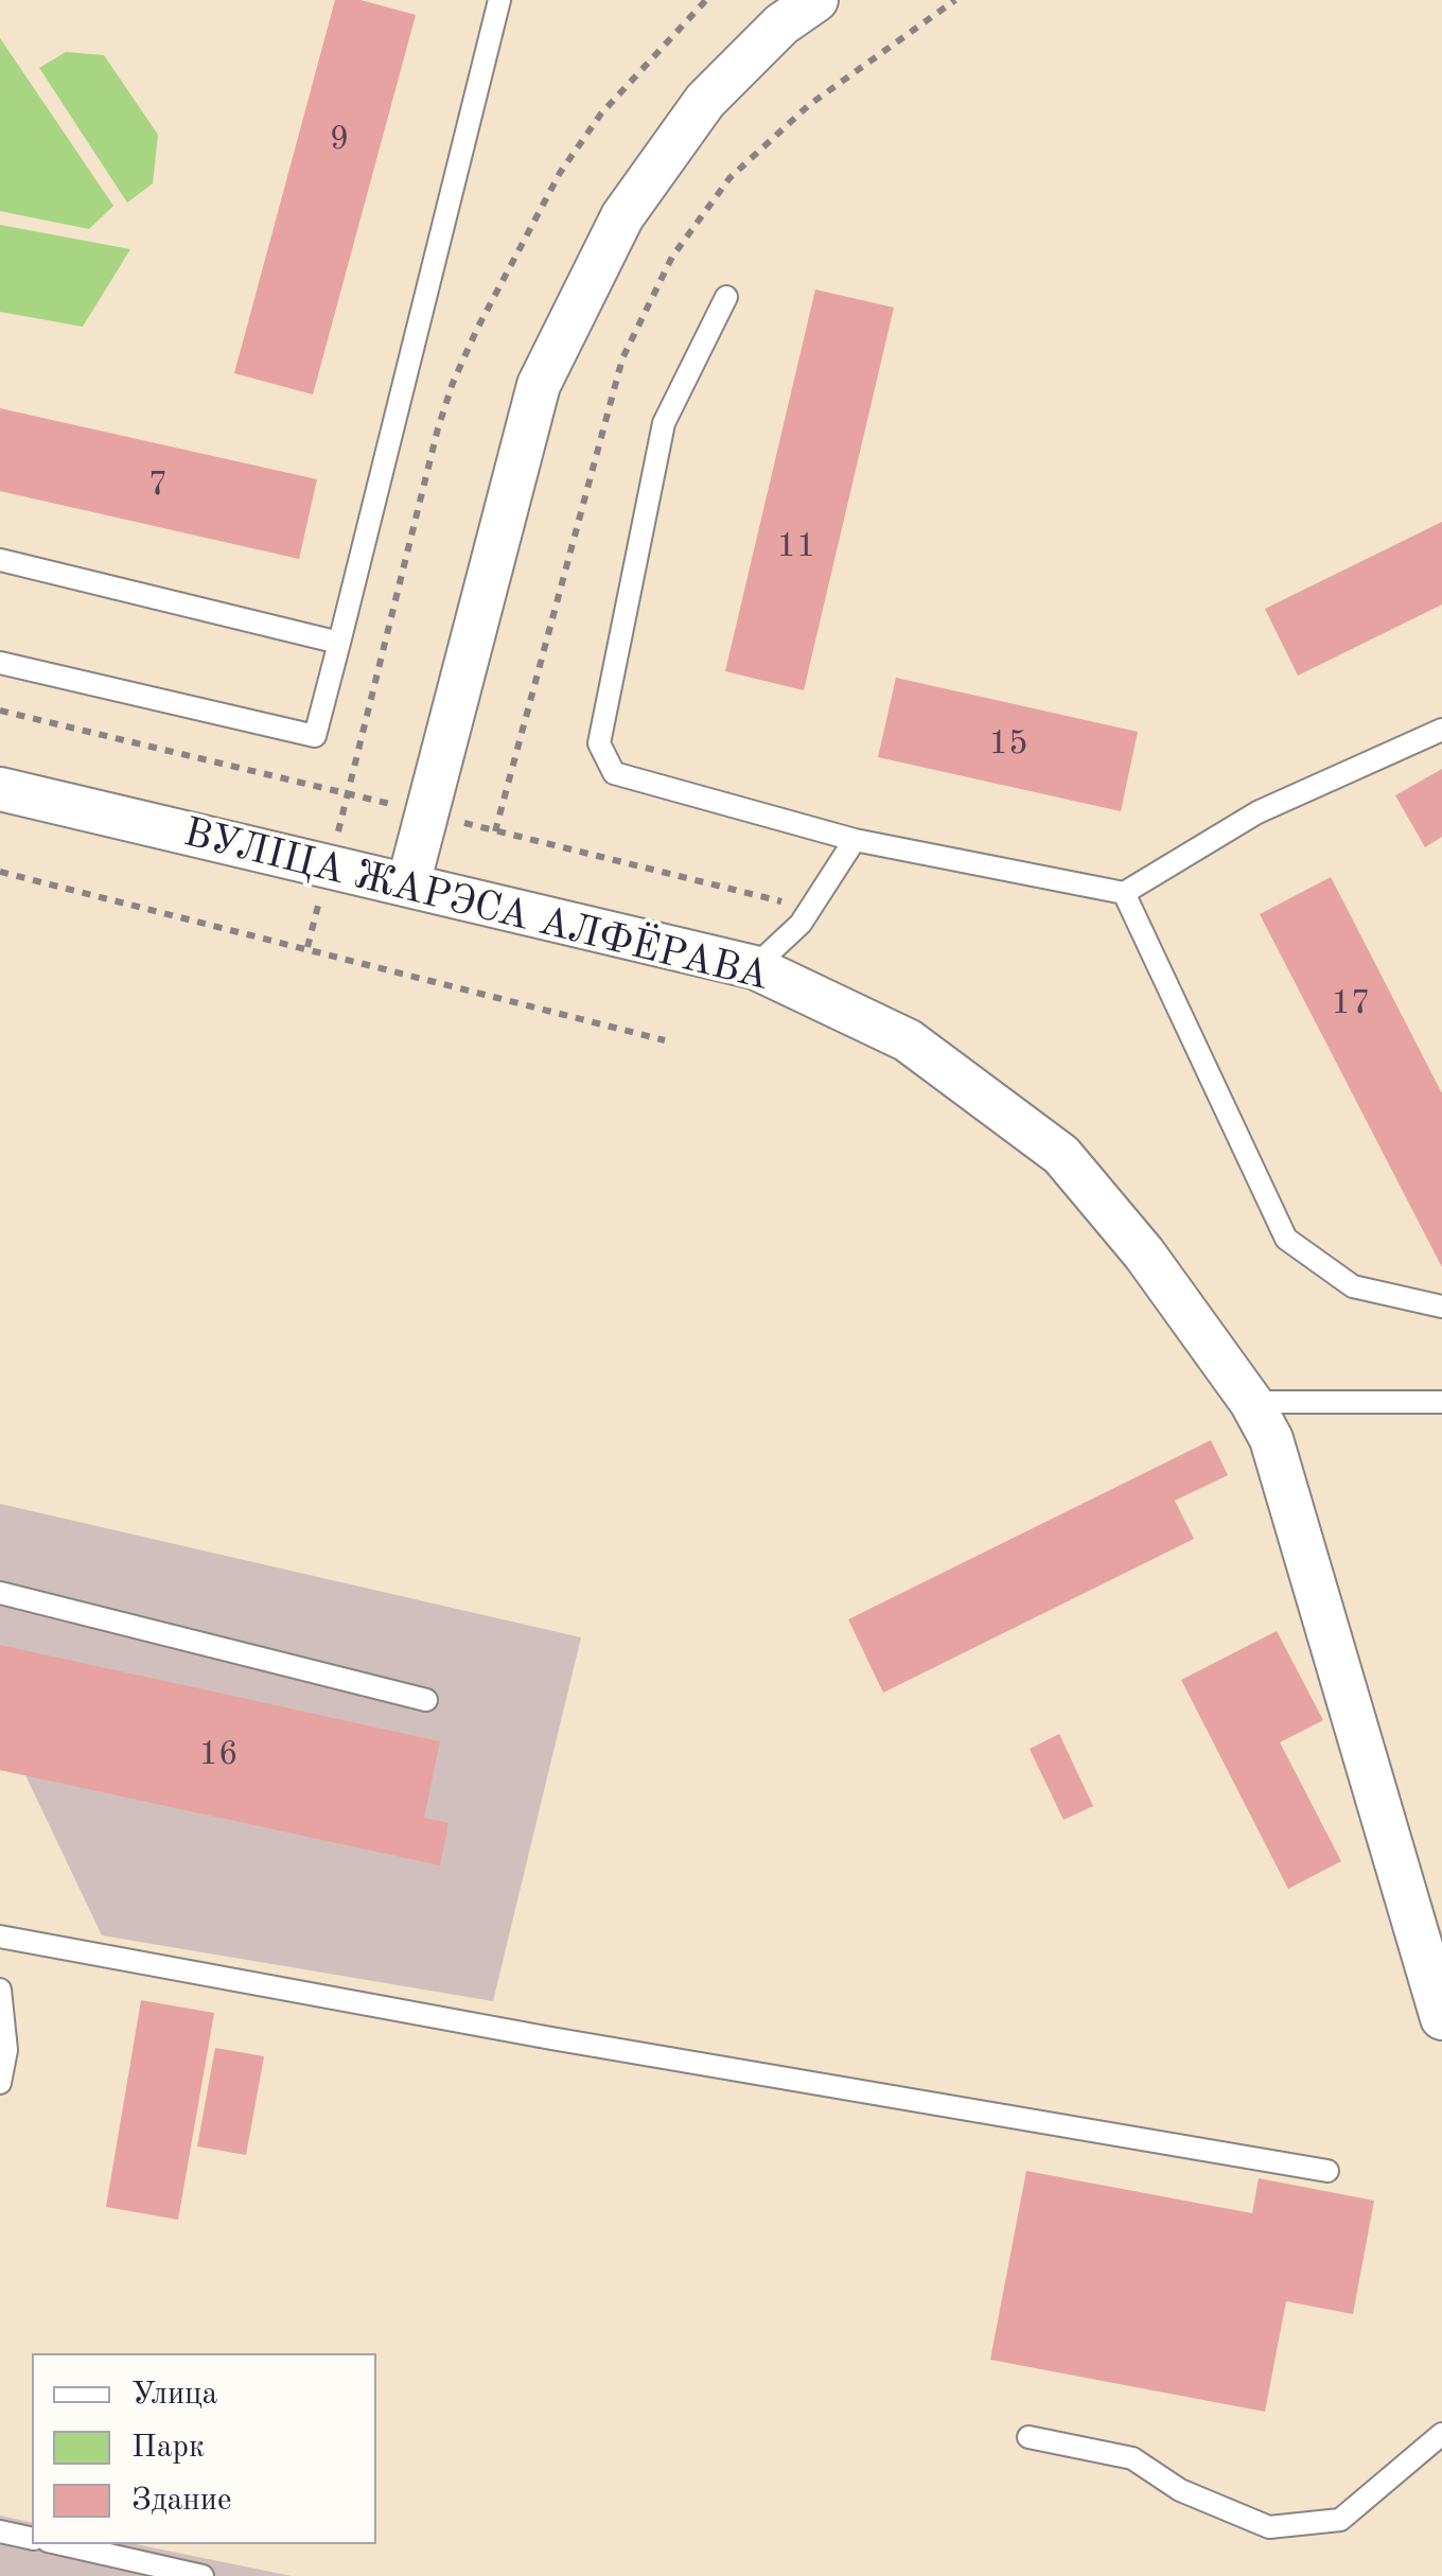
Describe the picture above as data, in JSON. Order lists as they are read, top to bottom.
{
  "streets": {
    "street": ["ВУЛІЦА ЖАРЭСА АЛФЁРАВА"]
  },
  "house_numbers": [
    "9",
    "7",
    "11",
    "15",
    "17",
    "16"
  ],
  "legend": ["Улица", "Парк", "Здание"]
}
